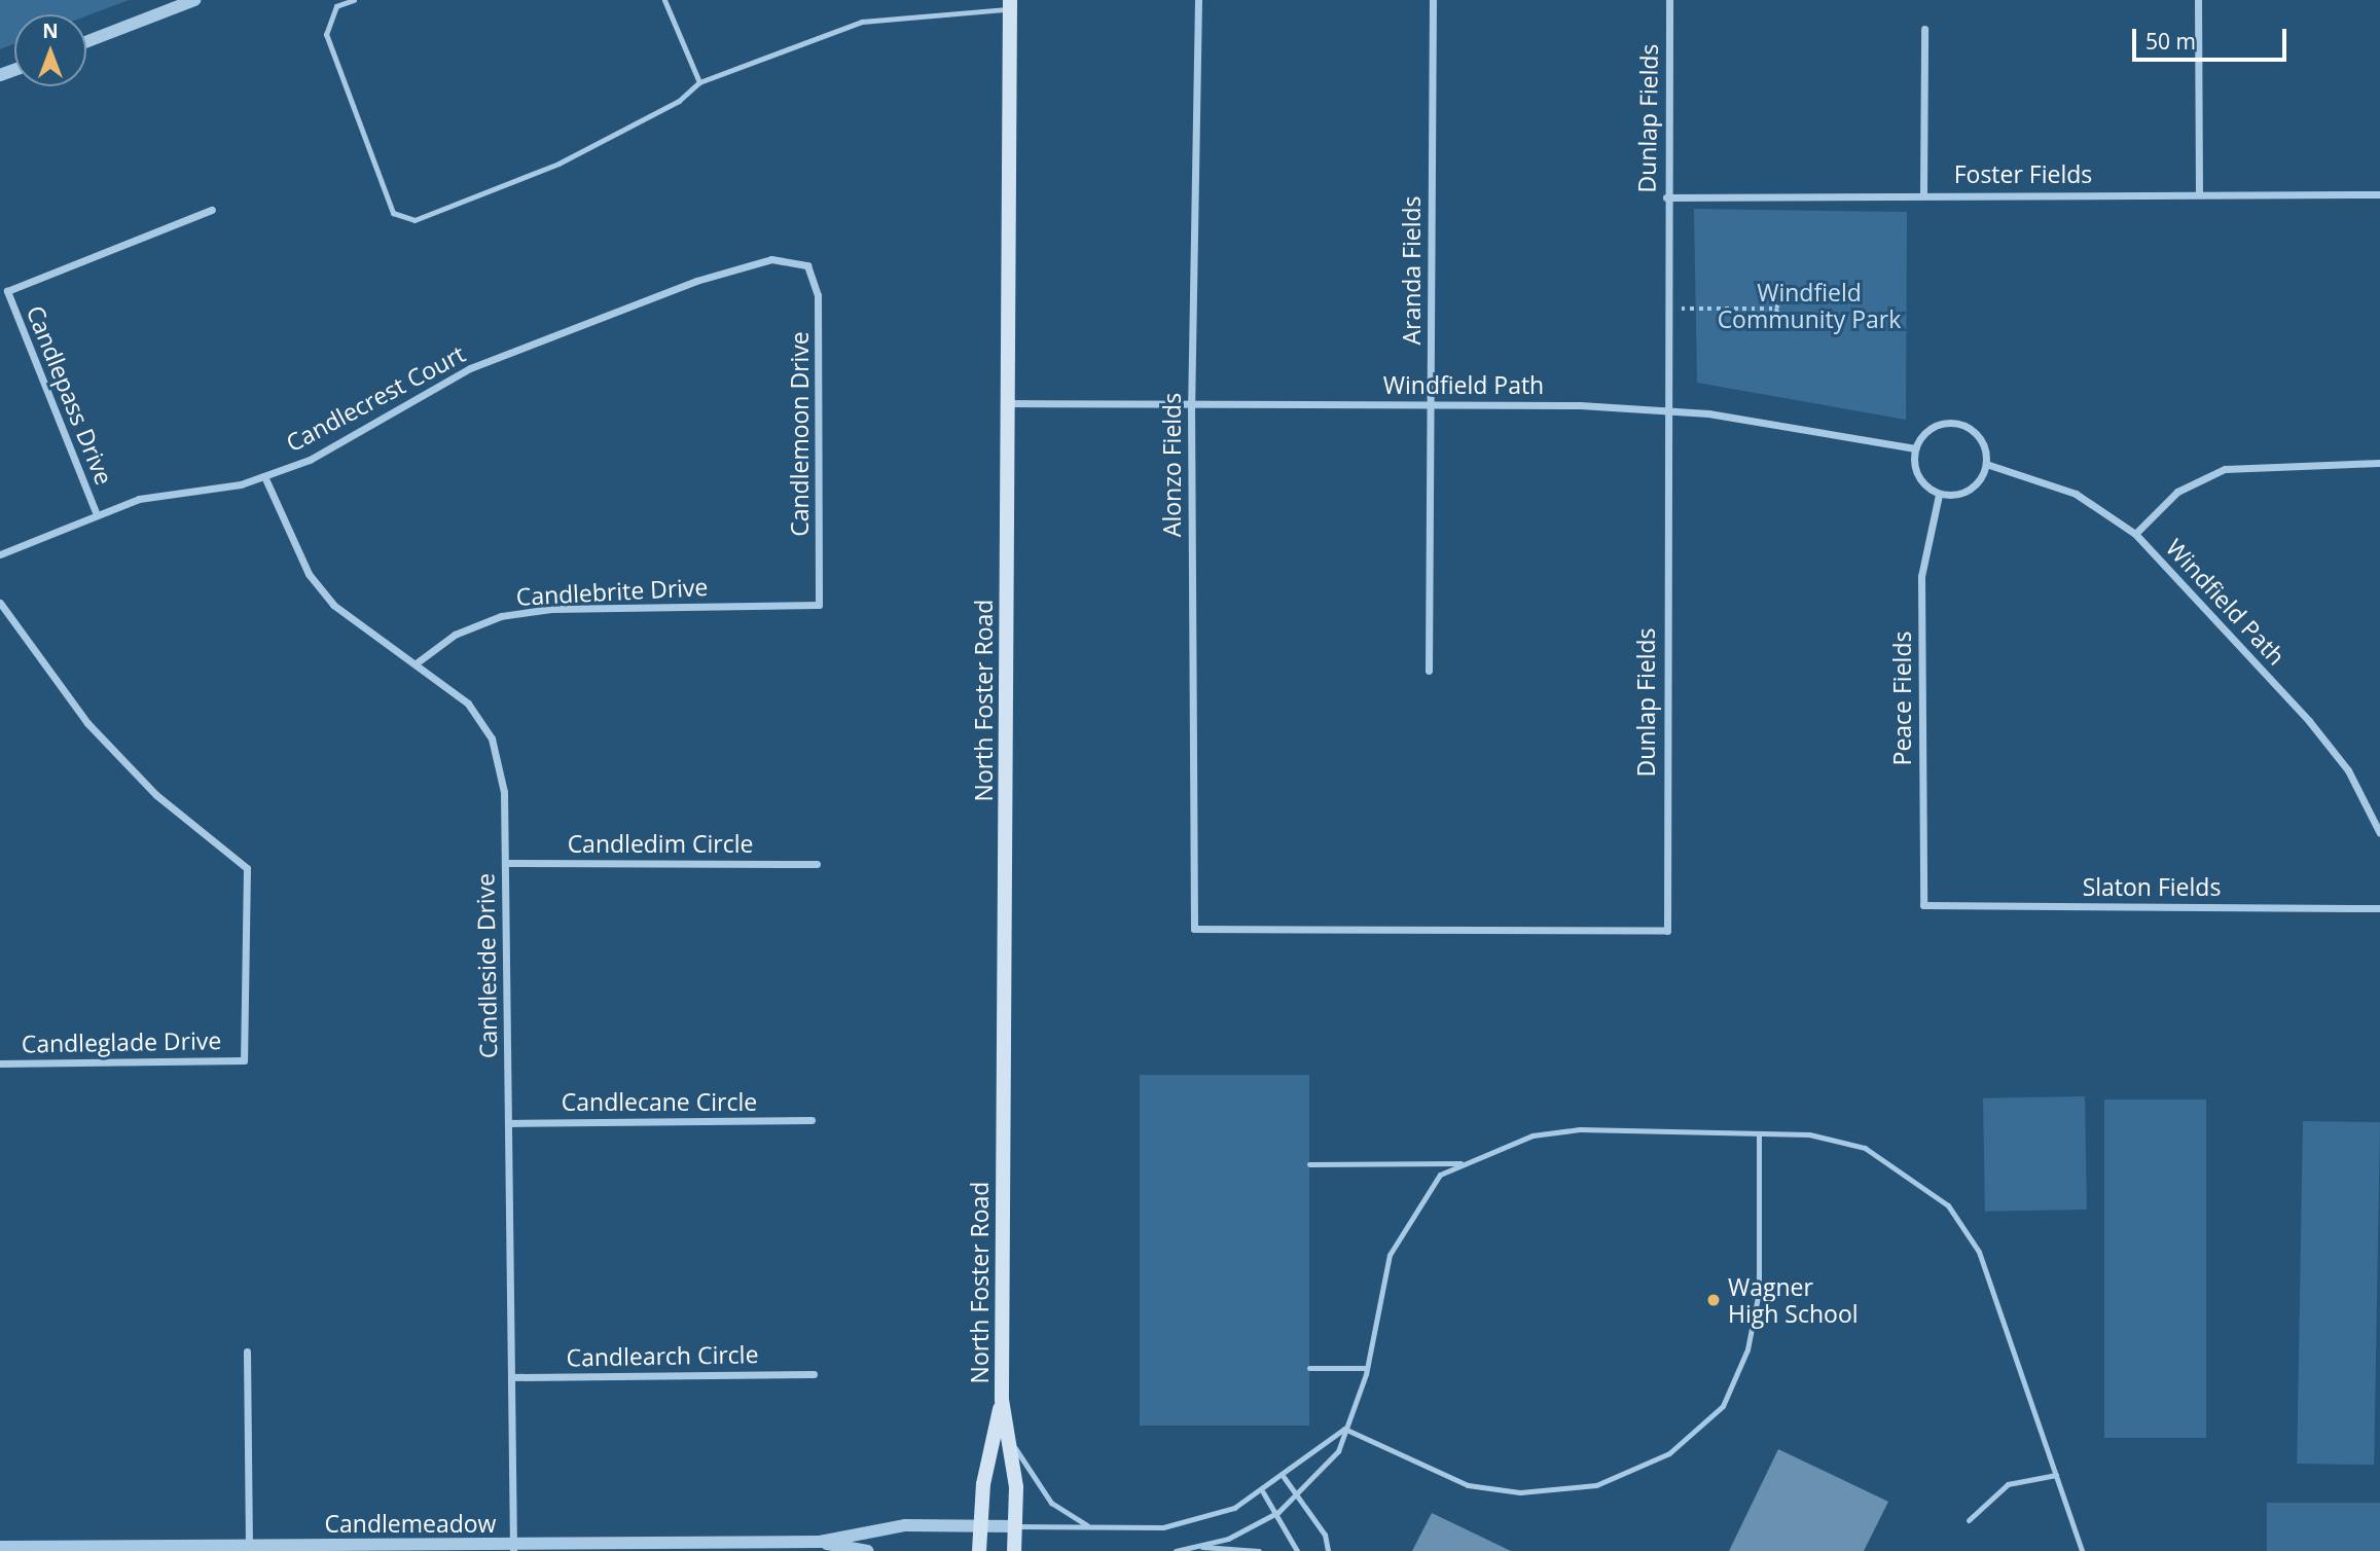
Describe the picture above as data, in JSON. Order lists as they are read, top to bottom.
{
  "streets": {
    "main road": ["North Foster Road"],
    "street": [
      "Dunlap Fields",
      "Foster Fields",
      "Aranda Fields",
      "Windfield Path",
      "Candlepass Drive",
      "Candlecrest Court",
      "Candlemoon Drive",
      "Alonzo Fields",
      "Candlebrite Drive",
      "Peace Fields",
      "Candledim Circle",
      "Slaton Fields",
      "Candleside Drive",
      "Candleglade Drive",
      "Candlecane Circle",
      "Candlearch Circle",
      "Candlemeadow"
    ]
  },
  "crossings": [
    ["Dunlap Fields", "Foster Fields"],
    ["Dunlap Fields", "Windfield Path"],
    ["Dunlap Fields", "Alonzo Fields"],
    ["Aranda Fields", "Windfield Path"],
    ["Windfield Path", "Alonzo Fields"],
    ["Windfield Path", "Peace Fields"],
    ["Windfield Path", "North Foster Road"],
    ["Candlepass Drive", "Candlecrest Court"],
    ["Candlecrest Court", "Candlemoon Drive"],
    ["Candlecrest Court", "Candleside Drive"],
    ["Candlemoon Drive", "Candlebrite Drive"],
    ["Candlebrite Drive", "Candleside Drive"],
    ["Peace Fields", "Slaton Fields"],
    ["North Foster Road", "Candlemeadow"],
    ["Candledim Circle", "Candleside Drive"],
    ["Candleside Drive", "Candlecane Circle"],
    ["Candleside Drive", "Candlearch Circle"],
    ["Candleside Drive", "Candlemeadow"]
  ],
  "parks": ["Windfield Community Park"],
  "places": ["Wagner High School"],
  "scale_bar": "50 m",
  "north": "top"
}
